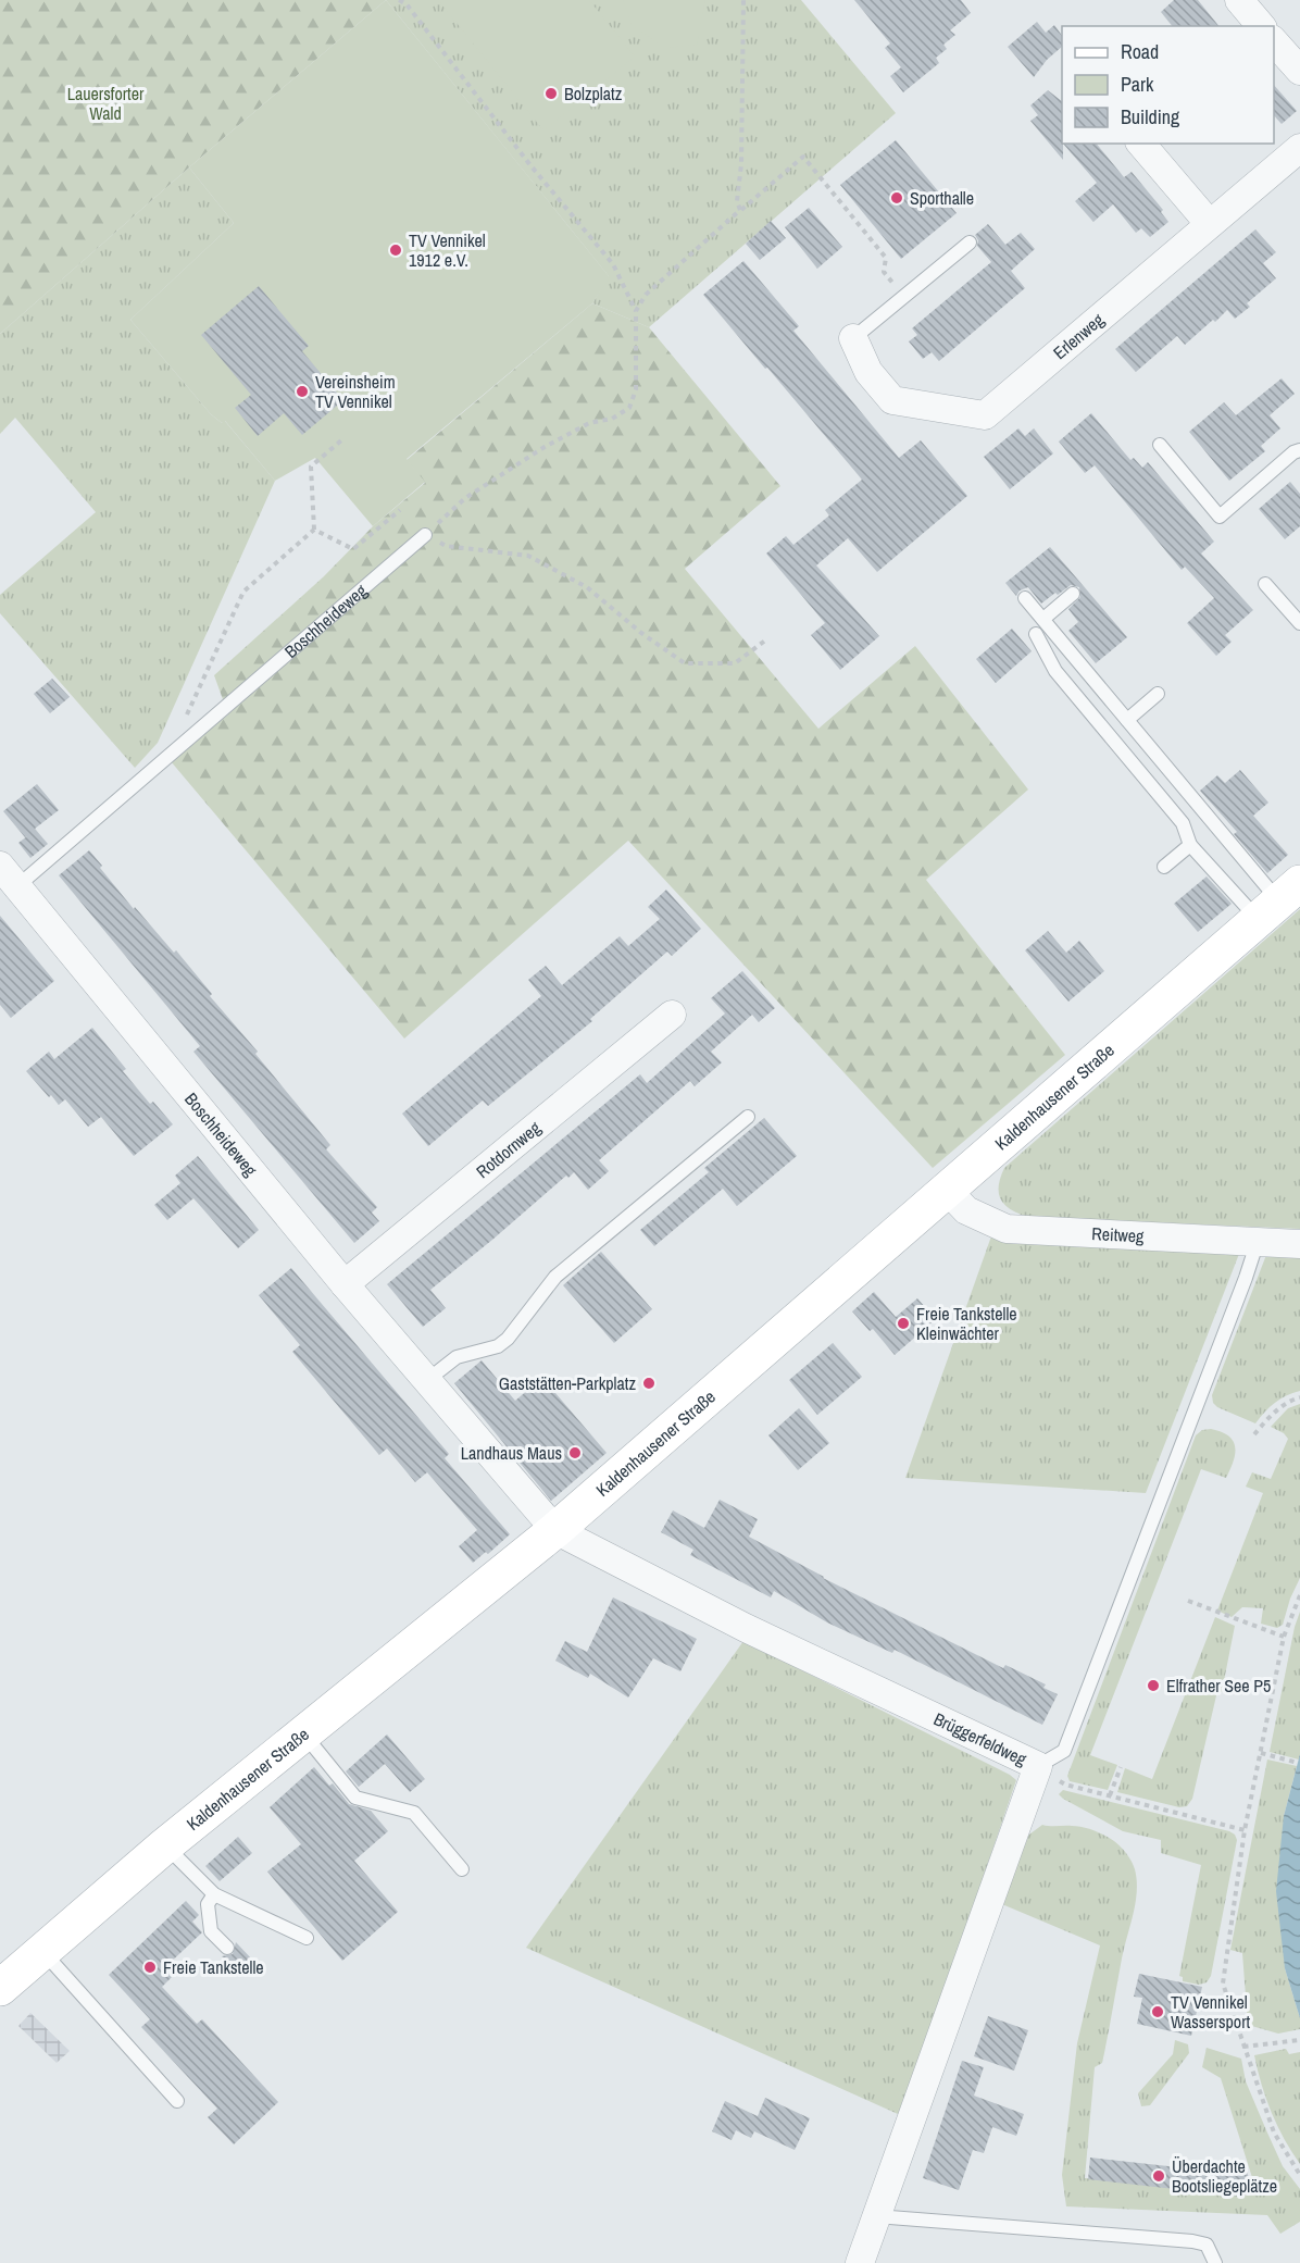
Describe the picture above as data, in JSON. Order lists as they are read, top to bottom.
{
  "streets": {
    "main road": ["Kaldenhausener Straße"],
    "street": [
      "Erlenweg",
      "Boschheideweg",
      "Rotdornweg",
      "Reitweg",
      "Brüggerfeldweg"
    ]
  },
  "crossings": [
    ["Boschheideweg", "Kaldenhausener Straße"],
    ["Boschheideweg", "Rotdornweg"],
    ["Boschheideweg", "Brüggerfeldweg"],
    ["Kaldenhausener Straße", "Reitweg"],
    ["Kaldenhausener Straße", "Brüggerfeldweg"]
  ],
  "parks": ["Lauersforter Wald"],
  "places": [
    "Bolzplatz",
    "Sporthalle",
    "TV Vennikel 1912 e.V.",
    "Vereinsheim TV Vennikel",
    "Freie Tankstelle Kleinwächter",
    "Gaststätten-Parkplatz",
    "Landhaus Maus",
    "Elfrather See P5",
    "Freie Tankstelle",
    "TV Vennikel Wassersport",
    "Überdachte Bootsliegeplätze"
  ],
  "legend": ["Road", "Park", "Building"]
}
